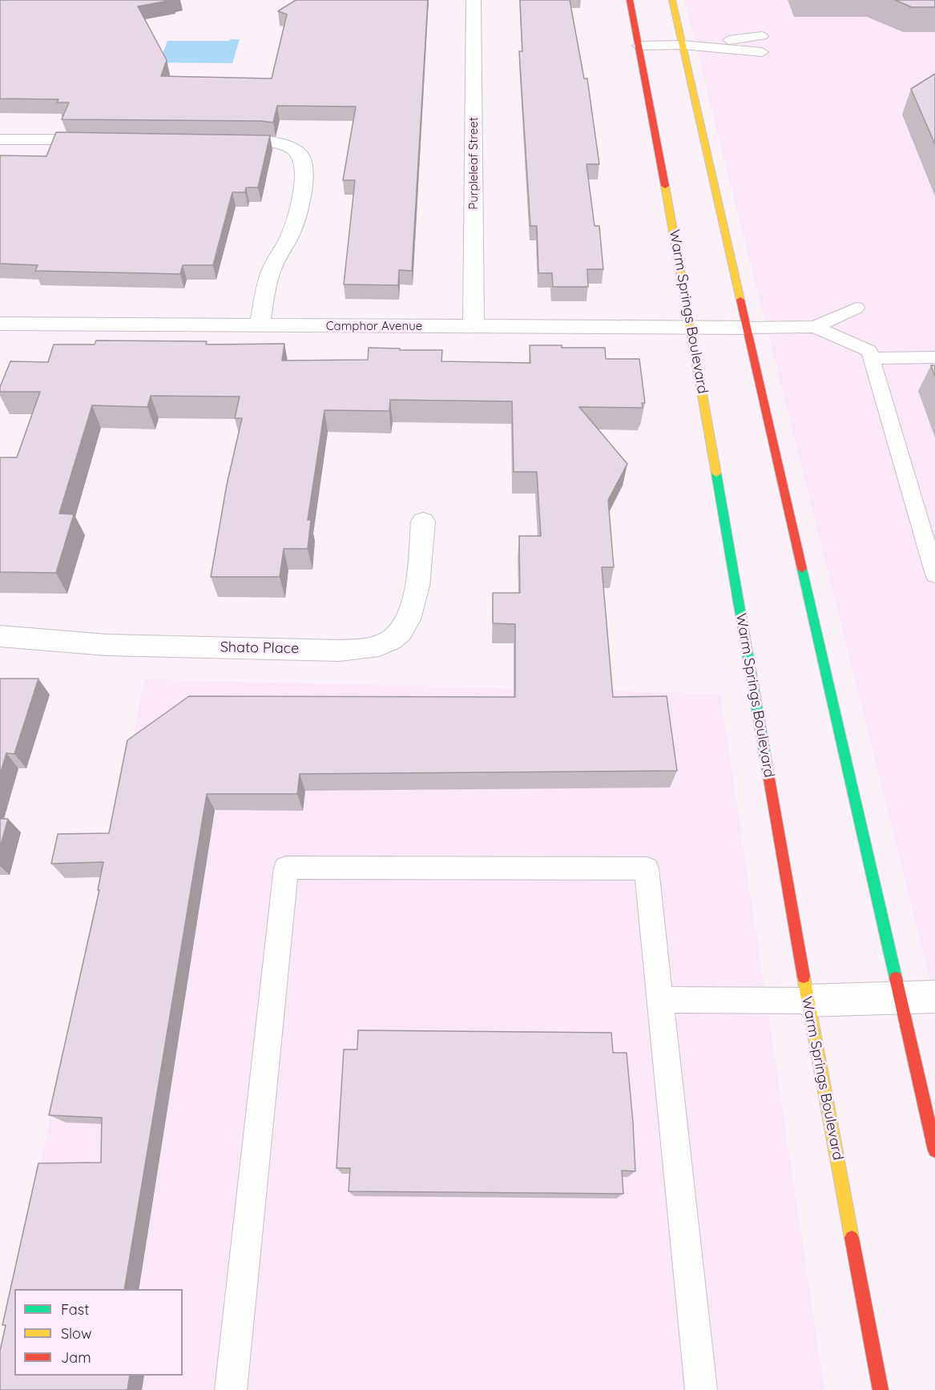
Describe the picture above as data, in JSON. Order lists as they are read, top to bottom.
{
  "streets": {
    "main road": ["Warm Springs Boulevard"],
    "street": ["Purpleleaf Street", "Camphor Avenue", "Shato Place"]
  },
  "crossings": [
    ["Purpleleaf Street", "Camphor Avenue"],
    ["Warm Springs Boulevard", "Camphor Avenue"]
  ],
  "legend": ["Fast", "Slow", "Jam"]
}
